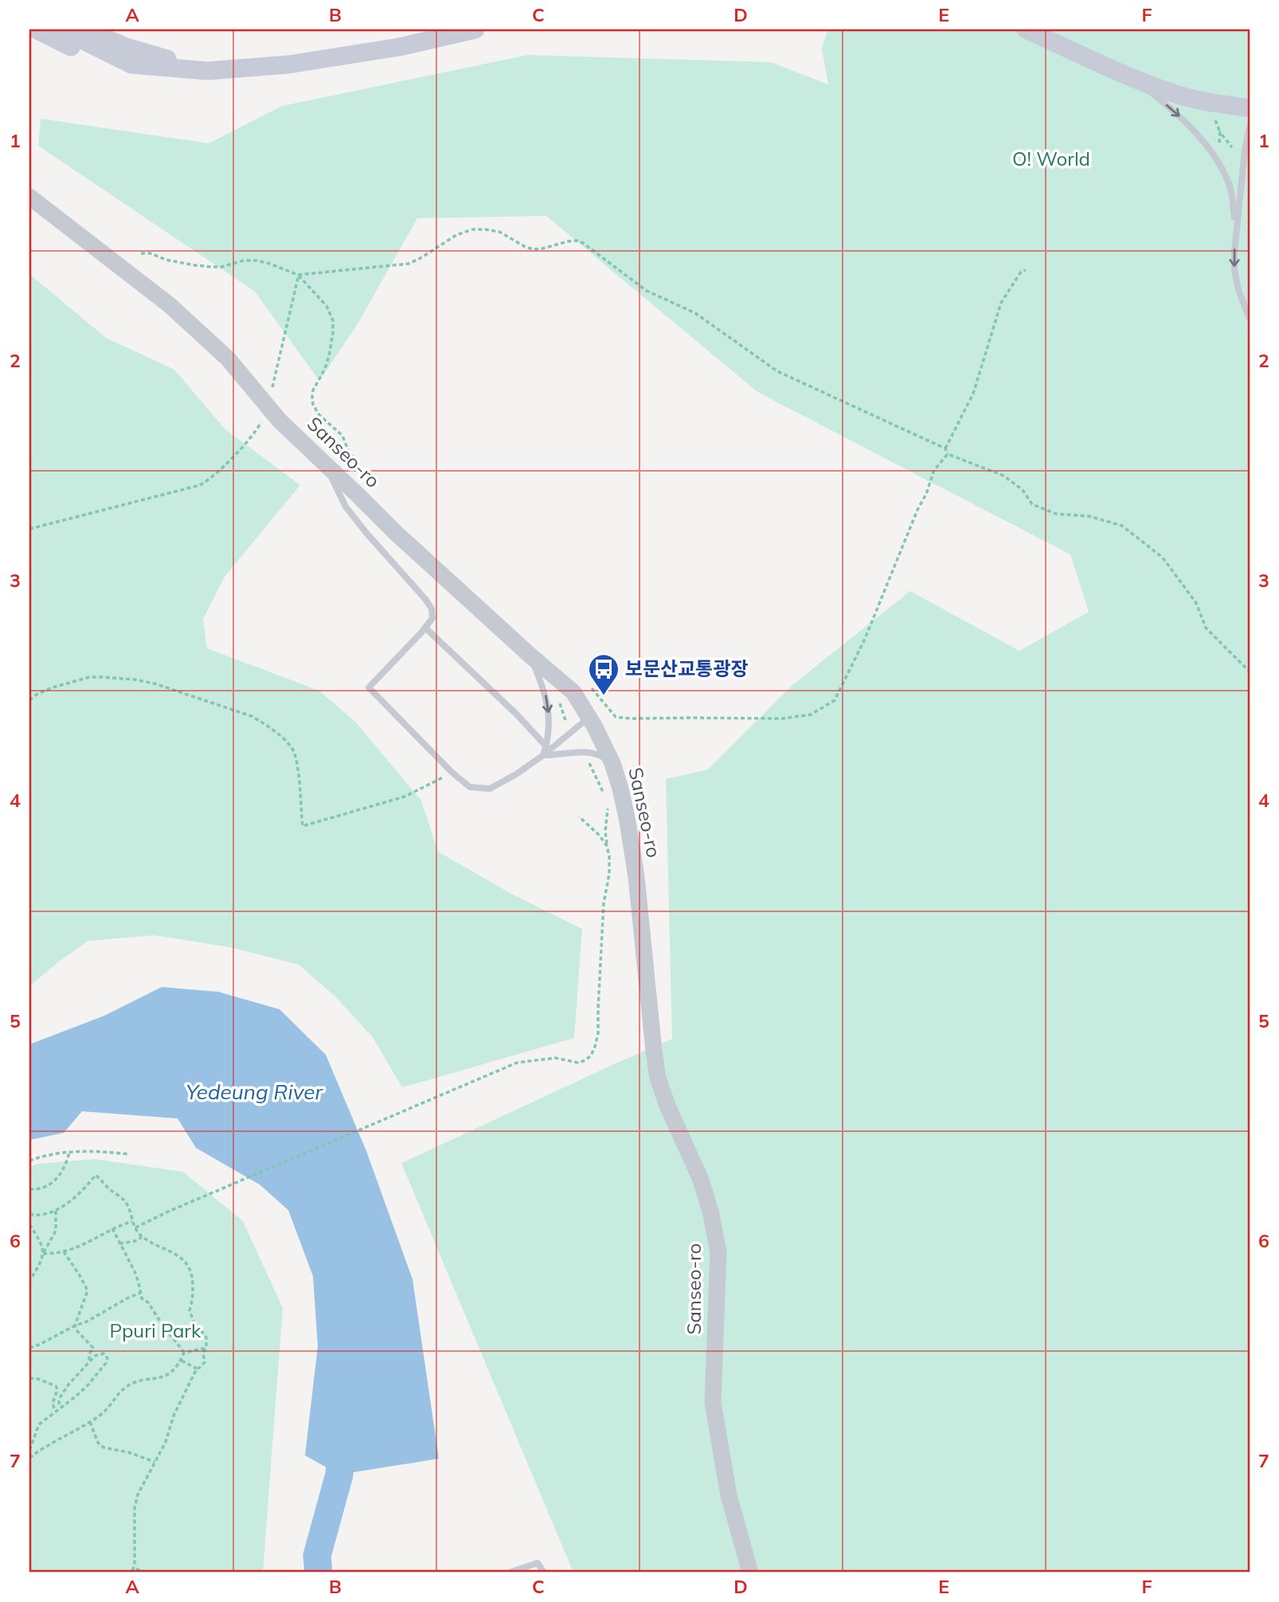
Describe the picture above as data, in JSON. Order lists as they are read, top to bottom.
{
  "streets": {
    "street": ["Sanseo-ro"]
  },
  "water": ["Yedeung River"],
  "parks": ["O! World", "Ppuri Park"],
  "places": {
    "bus stop": ["보문산교통광장"]
  },
  "grid": {
    "columns": [
      "A",
      "B",
      "C",
      "D",
      "E",
      "F"
    ],
    "rows": [
      "1",
      "2",
      "3",
      "4",
      "5",
      "6",
      "7"
    ]
  }
}
